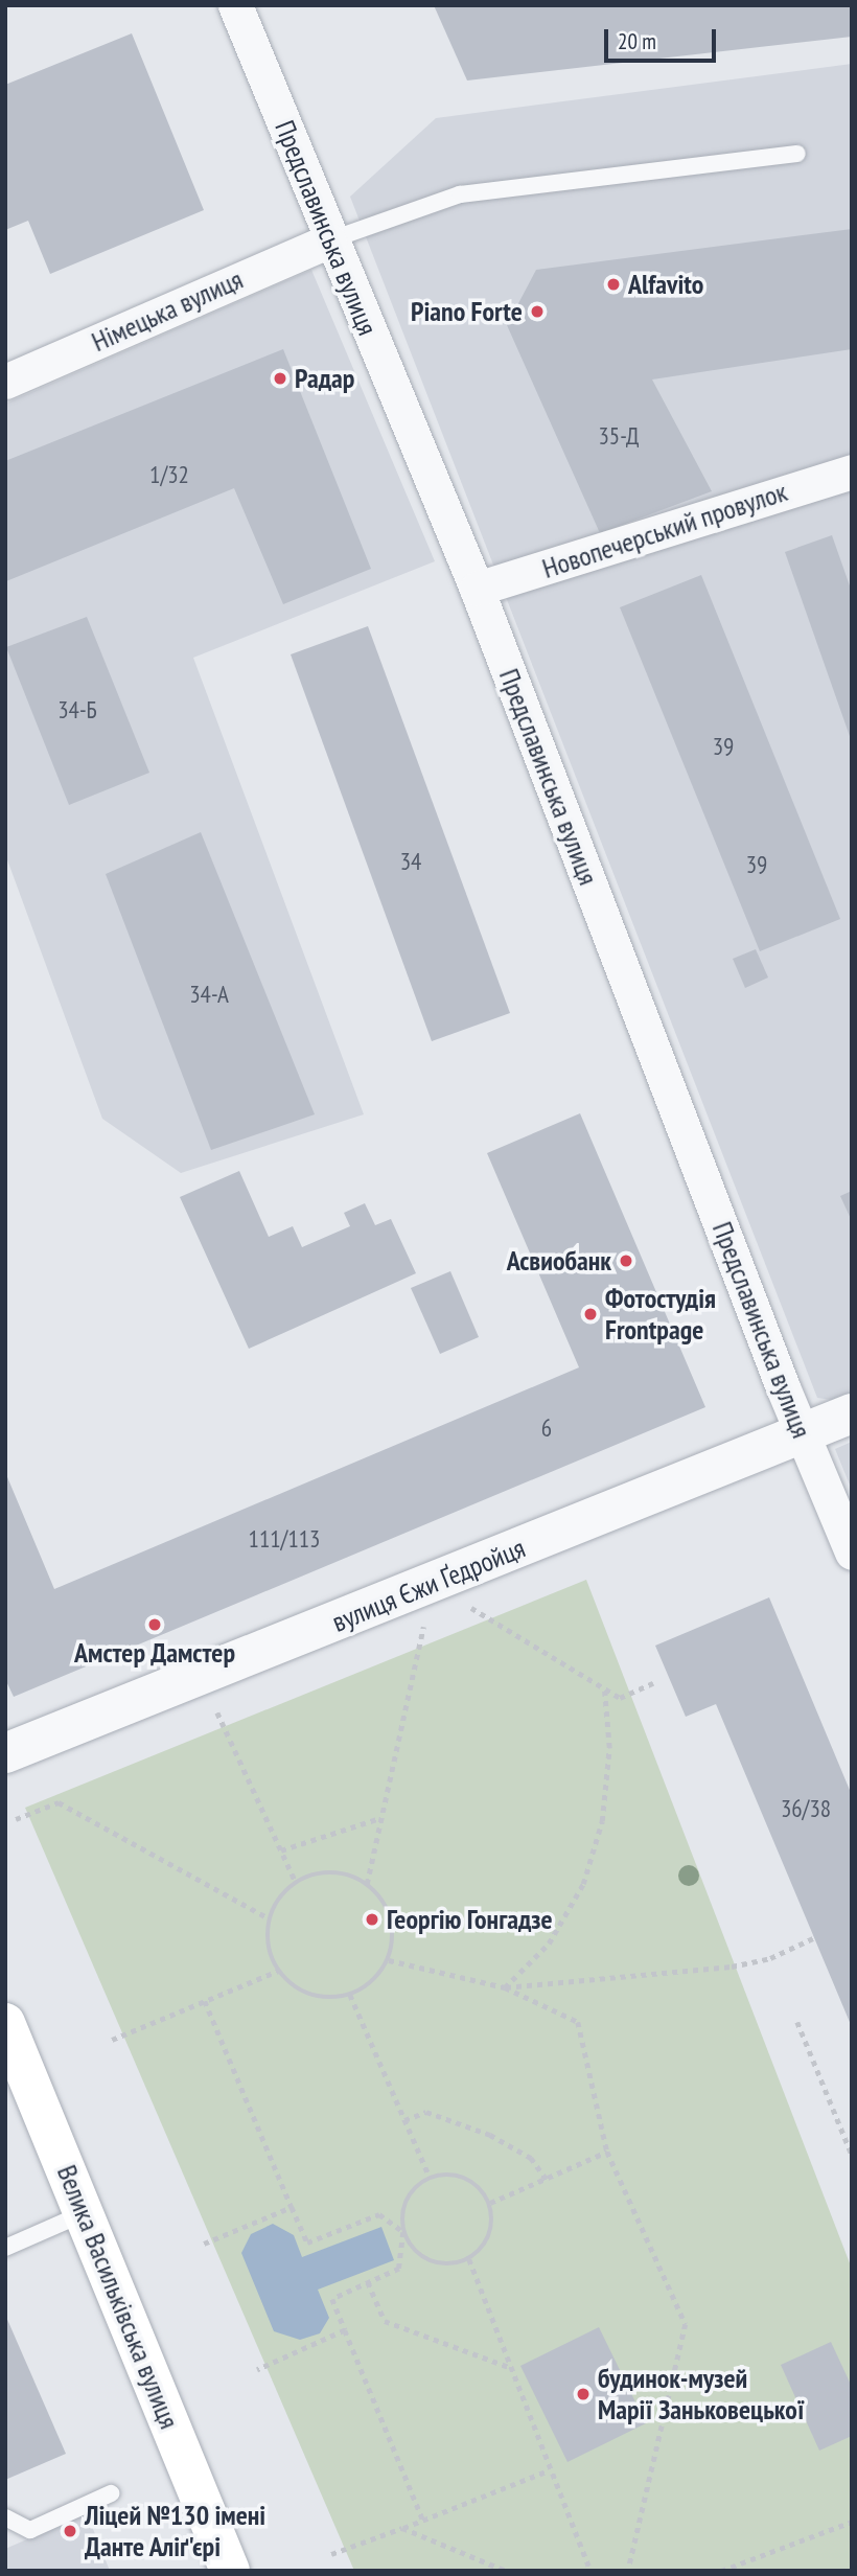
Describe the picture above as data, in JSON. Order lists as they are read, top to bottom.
{
  "streets": {
    "main road": ["Велика Васильківська вулиця"],
    "street": [
      "Предславинська вулиця",
      "Німецька вулиця",
      "Новопечерський провулок",
      "вулиця Єжи Ґедройця"
    ]
  },
  "crossings": [
    ["Предславинська вулиця", "Німецька вулиця"],
    ["Предславинська вулиця", "Новопечерський провулок"],
    ["Предславинська вулиця", "вулиця Єжи Ґедройця"]
  ],
  "places": [
    "Alfavito",
    "Piano Forte",
    "Радар",
    "Асвиобанк",
    "Фотостудія Frontpage",
    "Амстер Дамстер",
    "Георгію Гонгадзе",
    "будинок-музей Марії Заньковецької",
    "Ліцей №130 імені Данте Аліґ'єрі"
  ],
  "house_numbers": [
    "35-Д",
    "1/32",
    "34-Б",
    "39",
    "34",
    "39",
    "34-А",
    "6",
    "111/113",
    "36/38"
  ],
  "scale_bar": "20 m"
}
